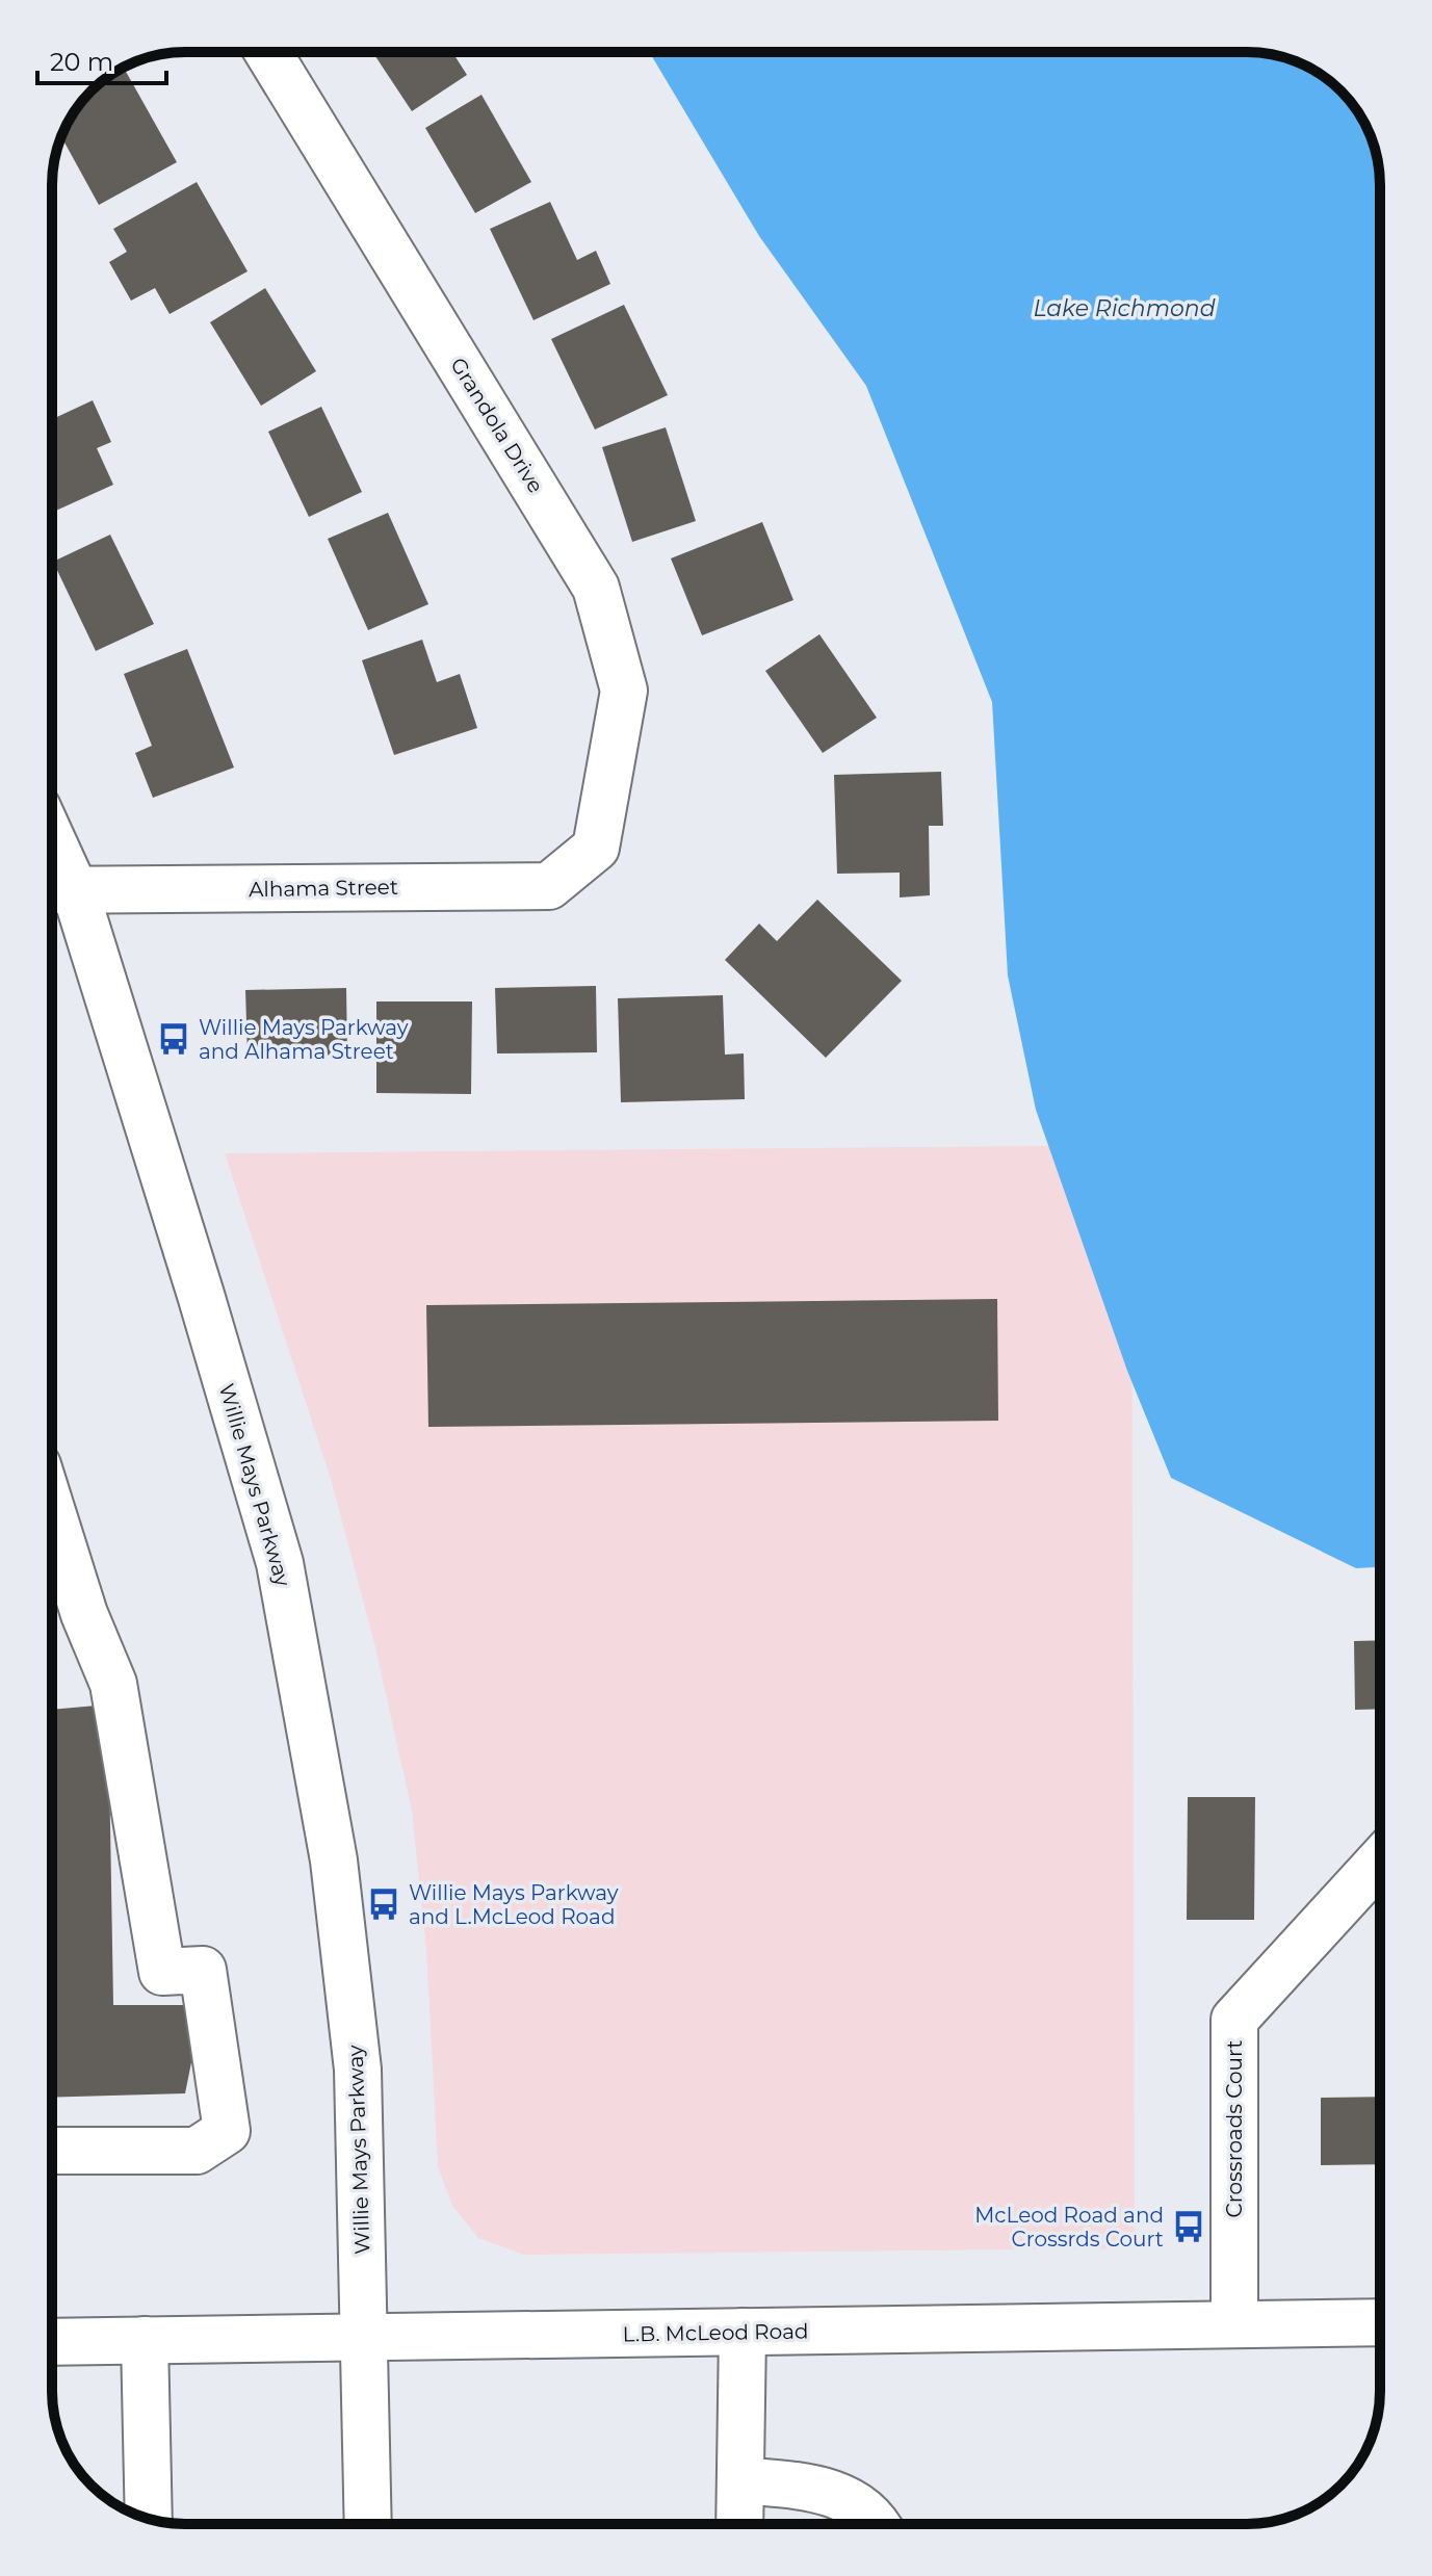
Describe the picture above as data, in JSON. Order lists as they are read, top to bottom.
{
  "streets": {
    "street": [
      "Grandola Drive",
      "Alhama Street",
      "Willie Mays Parkway",
      "Crossroads Court",
      "L.B. McLeod Road"
    ]
  },
  "crossings": [
    ["Grandola Drive", "Alhama Street"],
    ["Alhama Street", "Willie Mays Parkway"],
    ["Willie Mays Parkway", "L.B. McLeod Road"],
    ["Crossroads Court", "L.B. McLeod Road"]
  ],
  "water": ["Lake Richmond"],
  "places": {
    "bus stop": ["Willie Mays Parkway and Alhama Street", "Willie Mays Parkway and L.McLeod Road", "McLeod Road and Crossrds Court"]
  },
  "scale_bar": "20 m"
}
